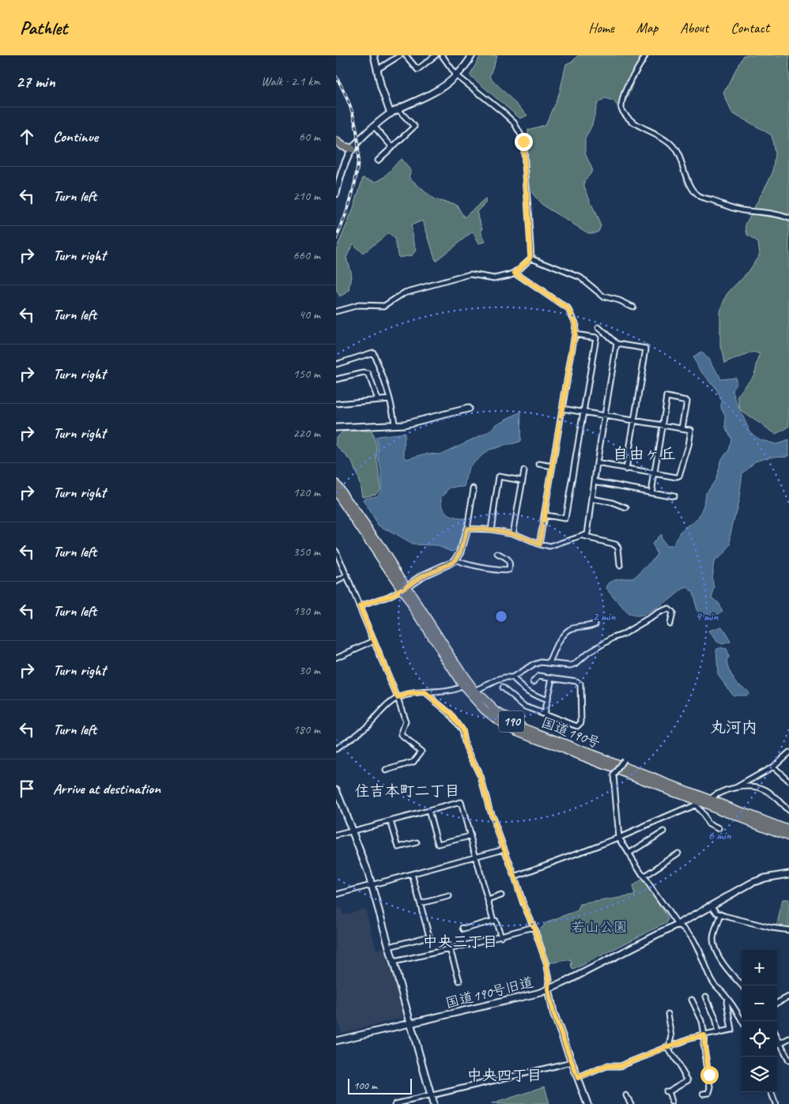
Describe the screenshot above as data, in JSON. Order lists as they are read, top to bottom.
{
  "streets": {
    "highway": ["190", "国道190号"],
    "street": ["国道190号旧道"]
  },
  "districts": [
    "自由ヶ丘",
    "丸河内",
    "住吉本町二丁目",
    "中央三丁目",
    "中央四丁目"
  ],
  "parks": ["若山公園"],
  "scale_bar": "100 m",
  "page": {
    "header": "Pathlet",
    "nav": [
      "Home",
      "Map",
      "About",
      "Contact"
    ],
    "heading": ["27 min", "Walk · 2.1 km"],
    "list": [
      ["Continue", "60 m"],
      ["Turn left", "210 m"],
      ["Turn right", "660 m"],
      ["Turn left", "40 m"],
      ["Turn right", "150 m"],
      ["Turn right", "220 m"],
      ["Turn right", "120 m"],
      ["Turn left", "350 m"],
      ["Turn left", "130 m"],
      ["Turn right", "30 m"],
      ["Turn left", "180 m"],
      "Arrive at destination"
    ],
    "map_buttons": ["+", "−"],
    "scale": "100 m"
  },
  "rings": ["2 min", "4 min", "6 min"]
}
